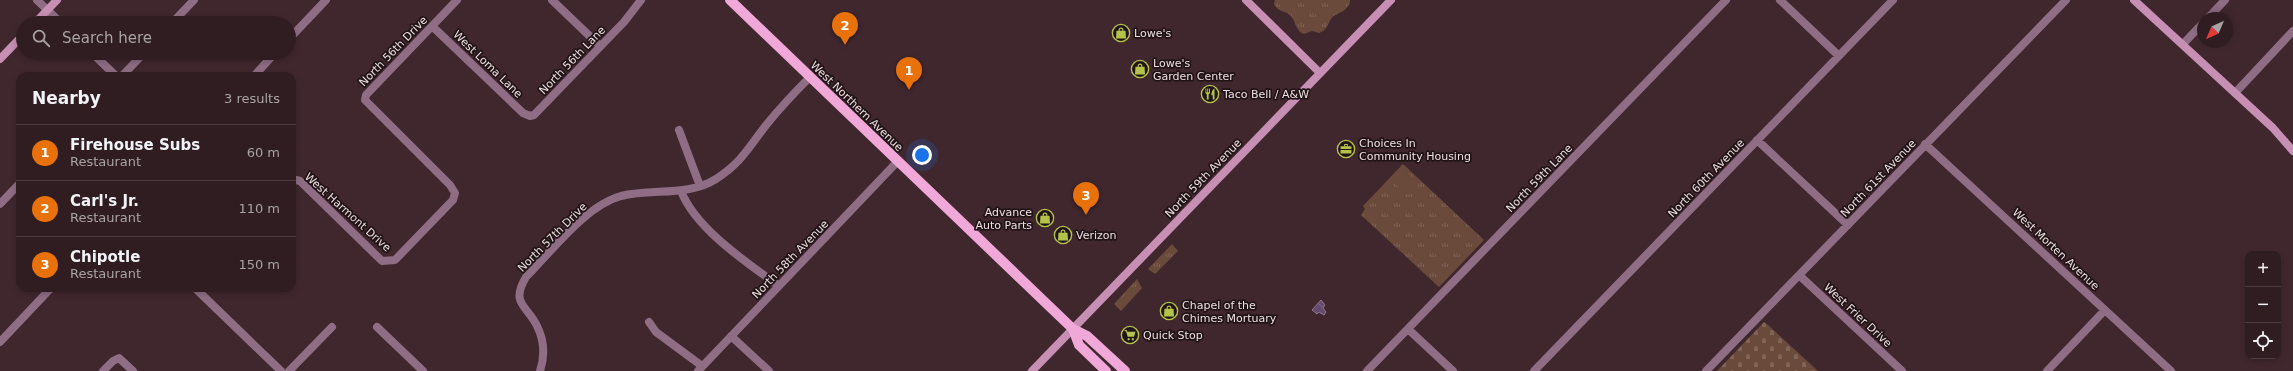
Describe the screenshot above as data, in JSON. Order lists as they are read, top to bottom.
{
  "streets": {
    "main road": ["West Northern Avenue", "North 59th Avenue"],
    "street": [
      "North 56th Drive",
      "North 56th Lane",
      "West Loma Lane",
      "North 59th Lane",
      "North 60th Avenue",
      "North 61st Avenue",
      "West Harmont Drive",
      "North 57th Drive",
      "West Morten Avenue",
      "North 58th Avenue",
      "West Frier Drive"
    ]
  },
  "crossings": [
    ["North 56th Drive", "West Loma Lane"],
    ["North 56th Drive", "West Harmont Drive"],
    ["North 56th Lane", "West Loma Lane"],
    ["West Northern Avenue", "North 59th Avenue"],
    ["West Northern Avenue", "North 57th Drive"],
    ["West Northern Avenue", "North 58th Avenue"],
    ["North 61st Avenue", "West Morten Avenue"],
    ["North 61st Avenue", "West Frier Drive"]
  ],
  "places": {
    "shop": [
      "Lowe's",
      "Lowe's Garden Center",
      "Advance Auto Parts",
      "Verizon",
      "Chapel of the Chimes Mortuary"
    ],
    "restaurant": ["Taco Bell / A&W"],
    "office": ["Choices In Community Housing"],
    "supermarket": ["Quick Stop"]
  },
  "north": "bottom left",
  "page": {
    "pins": ["2", "1", "3"],
    "search": "Search here",
    "heading": ["Nearby", "3 results"],
    "list": [
      {
        "mark": "1",
        "name": "Firehouse Subs",
        "note": "Restaurant",
        "value": "60 m"
      },
      {
        "mark": "2",
        "name": "Carl's Jr.",
        "note": "Restaurant",
        "value": "110 m"
      },
      {
        "mark": "3",
        "name": "Chipotle",
        "note": "Restaurant",
        "value": "150 m"
      }
    ],
    "map_buttons": ["+", "−"]
  }
}
